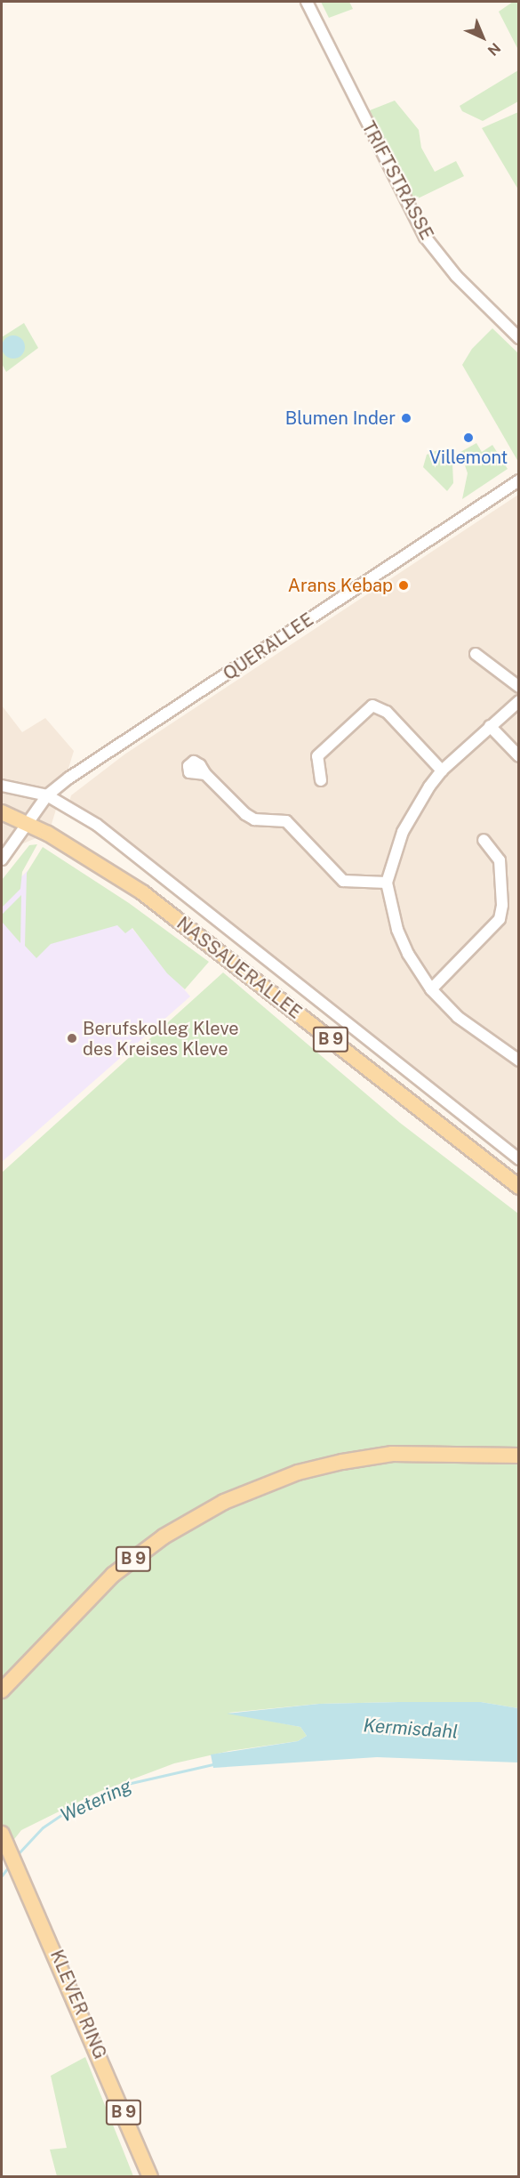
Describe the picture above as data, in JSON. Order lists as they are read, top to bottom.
{
  "streets": {
    "main road": ["NASSAUERALLEE", "B 9", "KLEVER RING"],
    "street": ["TRIFTSTRASSE", "QUERALLEE"]
  },
  "crossings": [
    ["QUERALLEE", "NASSAUERALLEE"]
  ],
  "water": ["Kermisdahl", "Wetering"],
  "places": [
    "Blumen Inder",
    "Villemont",
    "Arans Kebap",
    "Berufskolleg Kleve des Kreises Kleve"
  ],
  "north": "bottom right"
}
